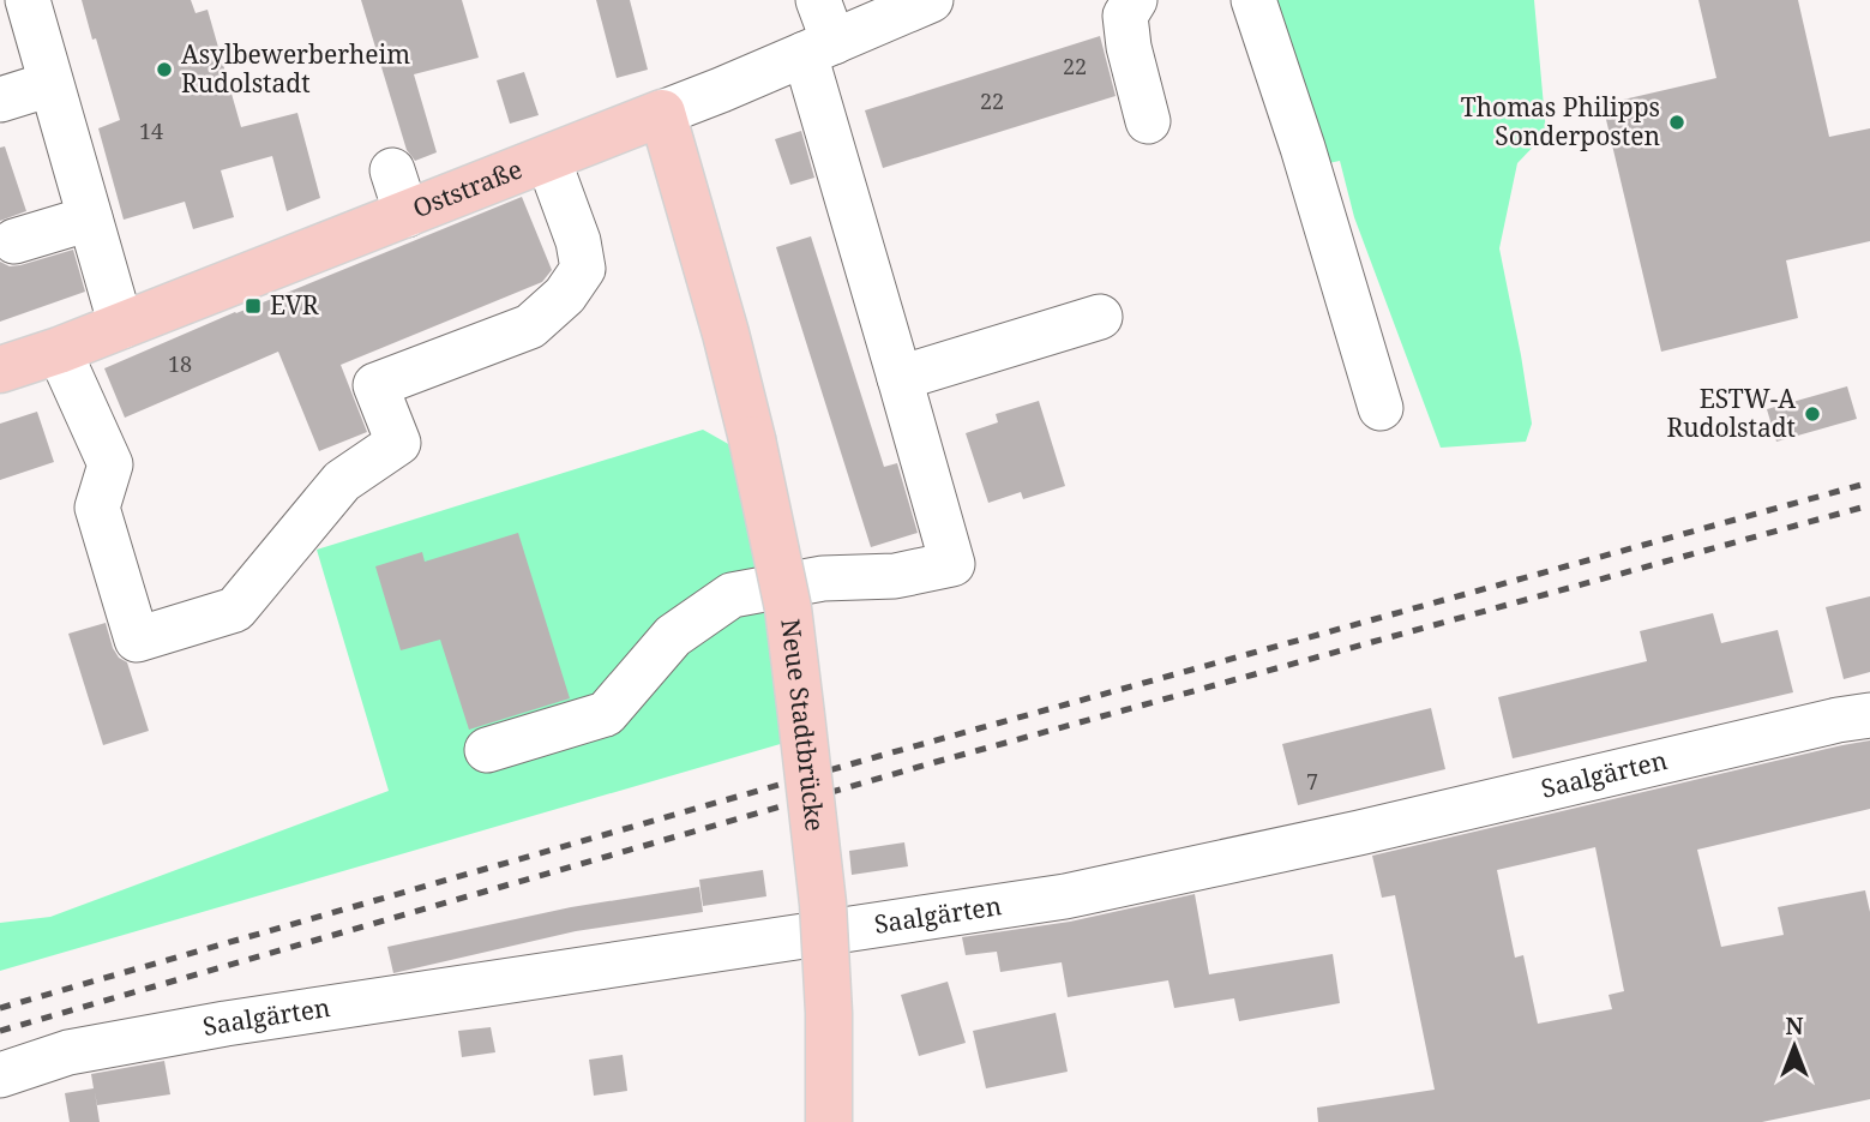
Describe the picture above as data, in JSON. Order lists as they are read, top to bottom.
{
  "streets": {
    "main road": ["Oststraße", "Neue Stadtbrücke"],
    "street": ["Saalgärten"]
  },
  "crossings": [
    ["Oststraße", "Neue Stadtbrücke"]
  ],
  "places": {
    "other": ["Asylbewerberheim Rudolstadt", "Thomas Philipps Sonderposten", "ESTW-A Rudolstadt"],
    "transit": ["EVR"]
  },
  "house_numbers": [
    "22",
    "22",
    "14",
    "18",
    "7"
  ],
  "north": "top"
}
